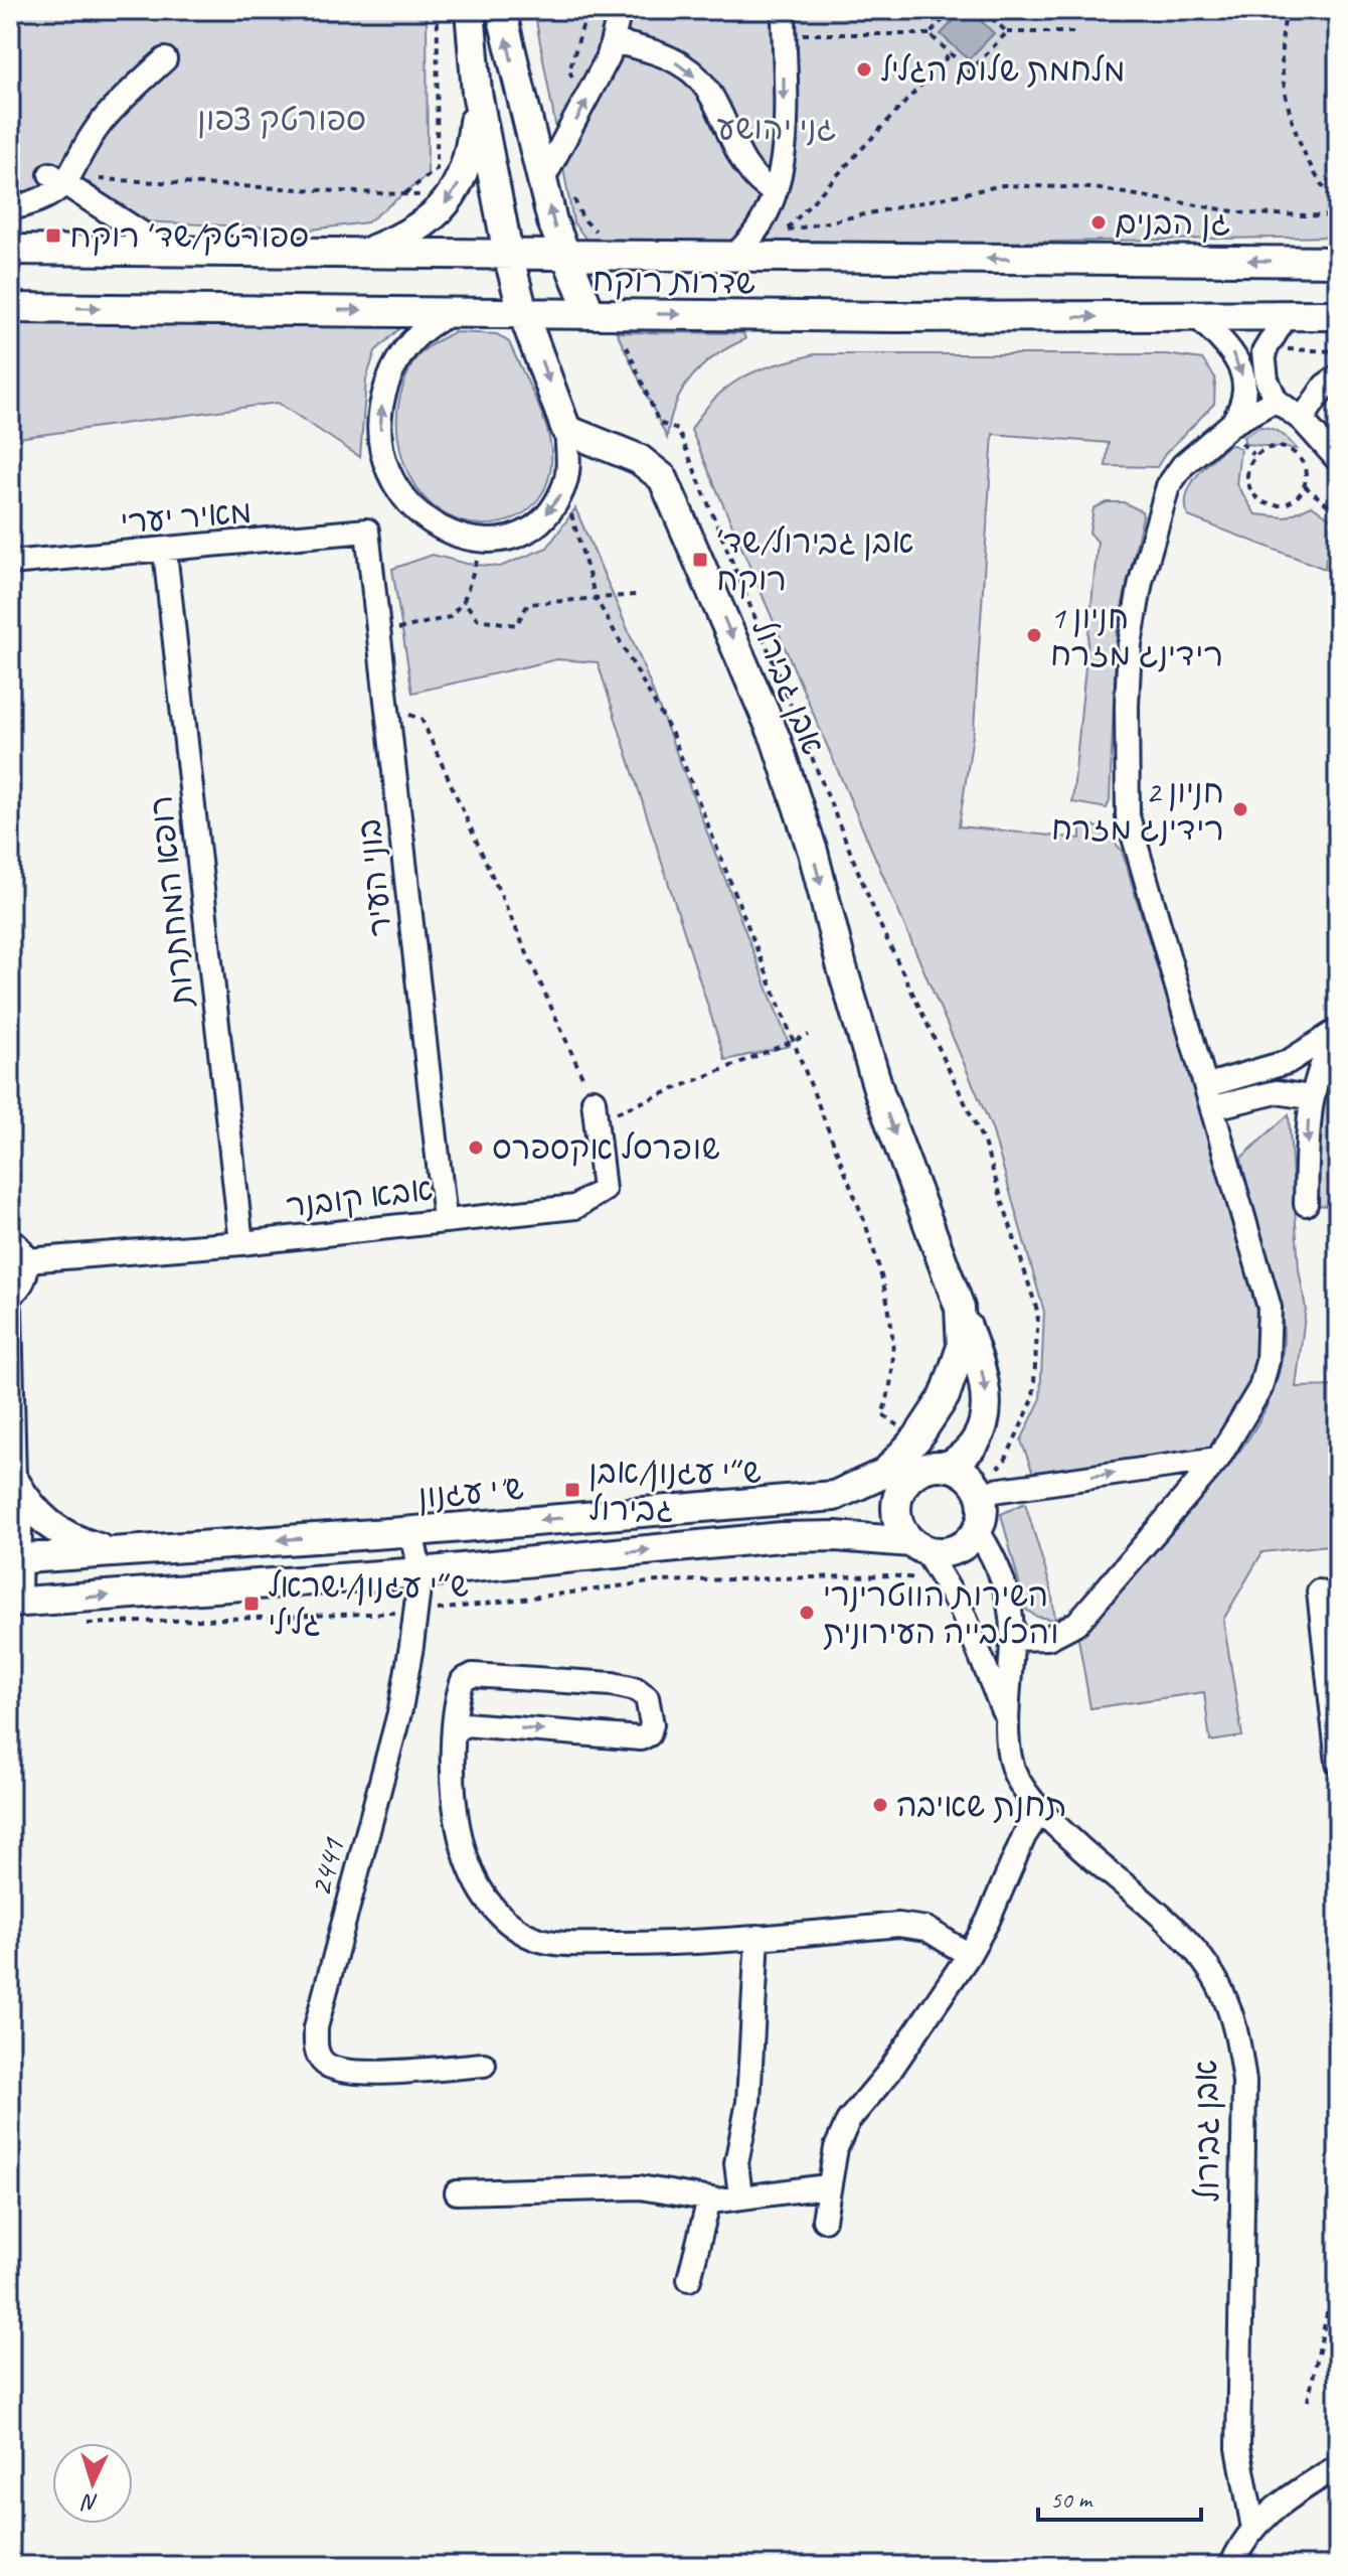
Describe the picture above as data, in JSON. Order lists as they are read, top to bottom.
{
  "streets": {
    "main road": ["שדרות רוקח", "אבן גבירול", "ש''י עגנון"],
    "street": [
      "מאיר יערי",
      "בוני העיר",
      "רופא המחתרות",
      "אבא קובנר",
      "2441"
    ]
  },
  "crossings": [
    ["שדרות רוקח", "אבן גבירול"],
    ["מאיר יערי", "בוני העיר"],
    ["מאיר יערי", "רופא המחתרות"],
    ["אבן גבירול", "ש''י עגנון"],
    ["בוני העיר", "אבא קובנר"],
    ["רופא המחתרות", "אבא קובנר"],
    ["ש''י עגנון", "2441"]
  ],
  "one_way": ["אבן גבירול"],
  "parks": ["ספורטק צפון", "גני יהושע"],
  "places": {
    "other": [
      "מלחמת שלום הגליל",
      "גן הבנים",
      "1 חניון רידינג מזרח",
      "2 חניון רידינג מזרח",
      "שופרסל אקספרס",
      "השירות הווטרינרי והכלבייה העירונית",
      "תחנת שאיבה"
    ],
    "transit": [
      "ספורטק/שד׳ רוקח",
      "אבן גבירול/שד׳ רוקח",
      "ש״י עגנון/אבן גבירול",
      "ש״י עגנון/ישראל גלילי"
    ]
  },
  "scale_bar": "50 m",
  "north": "bottom"
}
